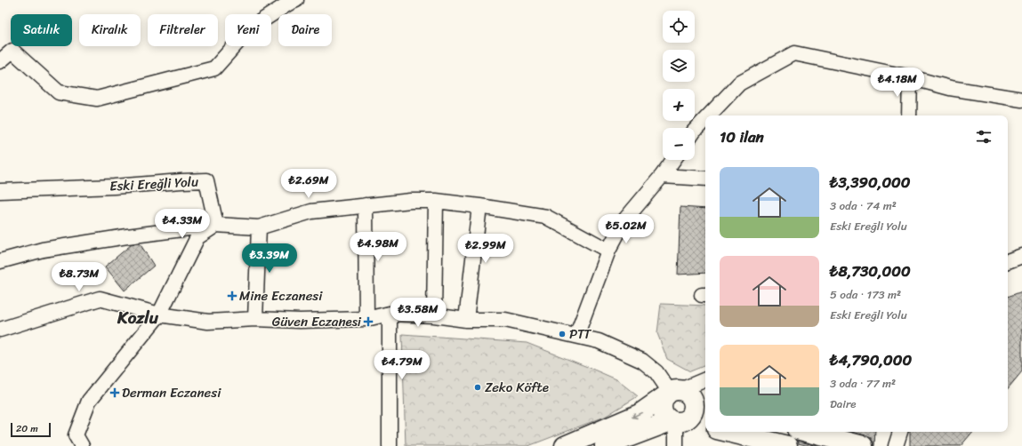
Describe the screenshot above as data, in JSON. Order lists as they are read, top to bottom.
{
  "streets": {
    "street": ["Eski Ereğli Yolu"]
  },
  "districts": ["Kozlu"],
  "places": {
    "health": ["Mine Eczanesi", "Güven Eczanesi", "Derman Eczanesi"],
    "other": ["PTT", "Zeko Köfte"]
  },
  "scale_bar": "20 m",
  "page": {
    "map_buttons": ["+", "−"],
    "chip": [
      "Satılık",
      "Kiralık",
      "Filtreler",
      "Yeni",
      "Daire"
    ],
    "price": [
      "₺4.18M",
      "₺2.69M",
      "₺4.33M",
      "₺5.02M",
      "₺4.98M",
      "₺2.99M",
      "₺3.39M",
      "₺8.73M",
      "₺3.58M",
      "₺4.79M"
    ],
    "heading": "10 ilan",
    "list": [
      {
        "name": "₺3,390,000",
        "note": "3 oda · 74 m² · Eski Ereğli Yolu"
      },
      {
        "name": "₺8,730,000",
        "note": "5 oda · 173 m² · Eski Ereğli Yolu"
      },
      {
        "name": "₺4,790,000",
        "note": "3 oda · 77 m² · Daire"
      }
    ],
    "scale": "20 m"
  }
}
